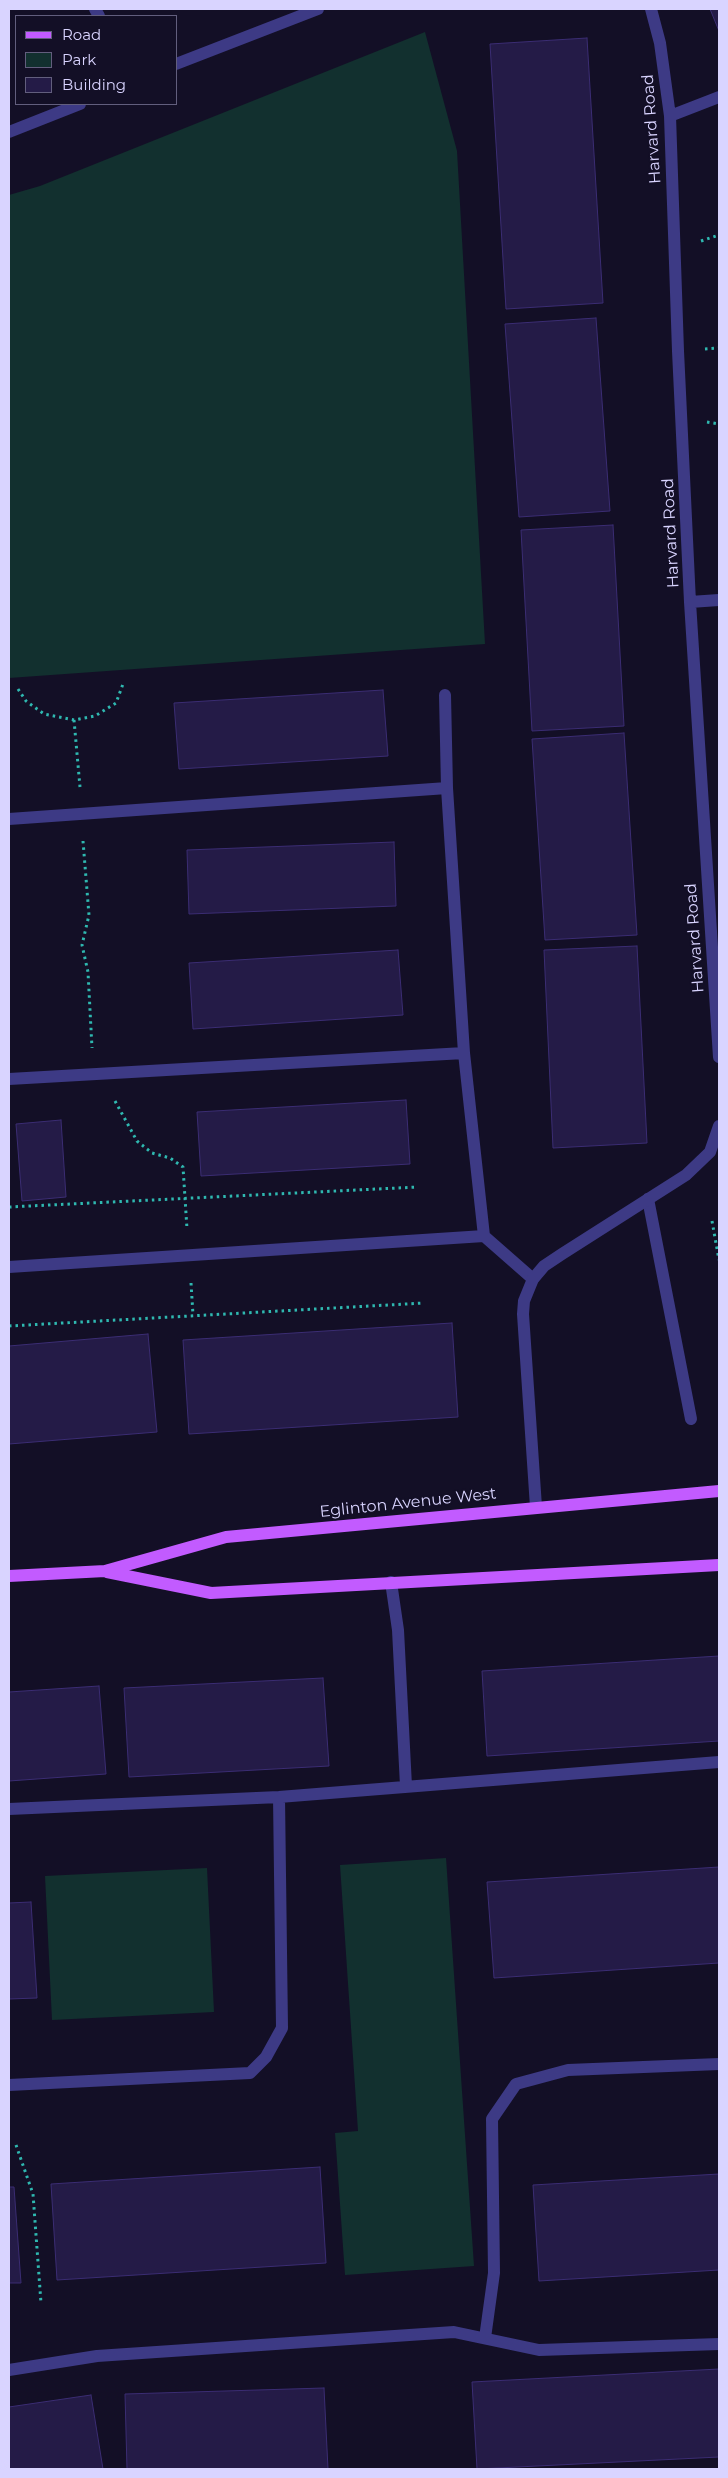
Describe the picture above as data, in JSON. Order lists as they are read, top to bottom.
{
  "streets": {
    "main road": ["Eglinton Avenue West"],
    "street": ["Harvard Road"]
  },
  "legend": ["Road", "Park", "Building"]
}
